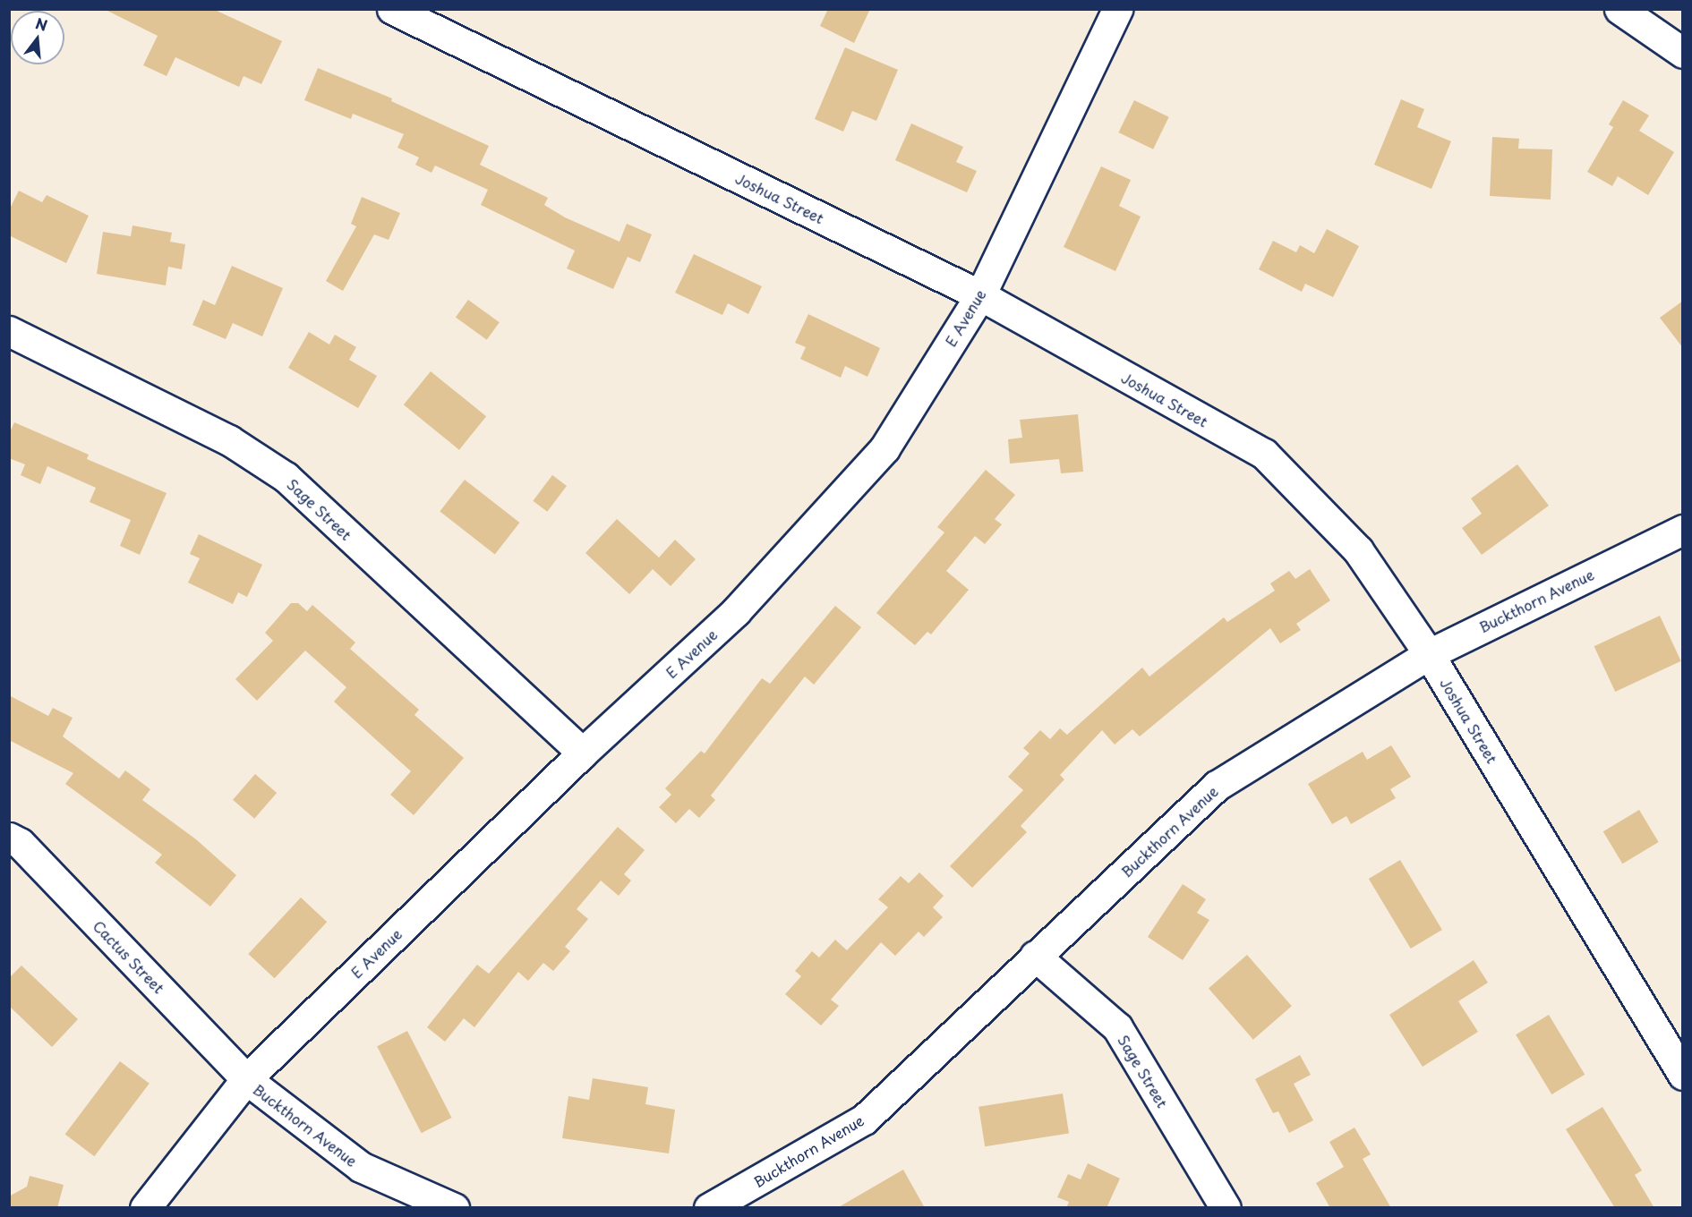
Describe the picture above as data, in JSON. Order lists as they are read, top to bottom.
{
  "streets": {
    "street": [
      "Joshua Street",
      "E Avenue",
      "Sage Street",
      "Buckthorn Avenue",
      "Cactus Street"
    ]
  },
  "crossings": [
    ["Joshua Street", "E Avenue"],
    ["Joshua Street", "Buckthorn Avenue"],
    ["E Avenue", "Sage Street"],
    ["E Avenue", "Buckthorn Avenue"],
    ["E Avenue", "Cactus Street"],
    ["Sage Street", "Buckthorn Avenue"],
    ["Buckthorn Avenue", "Cactus Street"]
  ],
  "north": "top"
}
